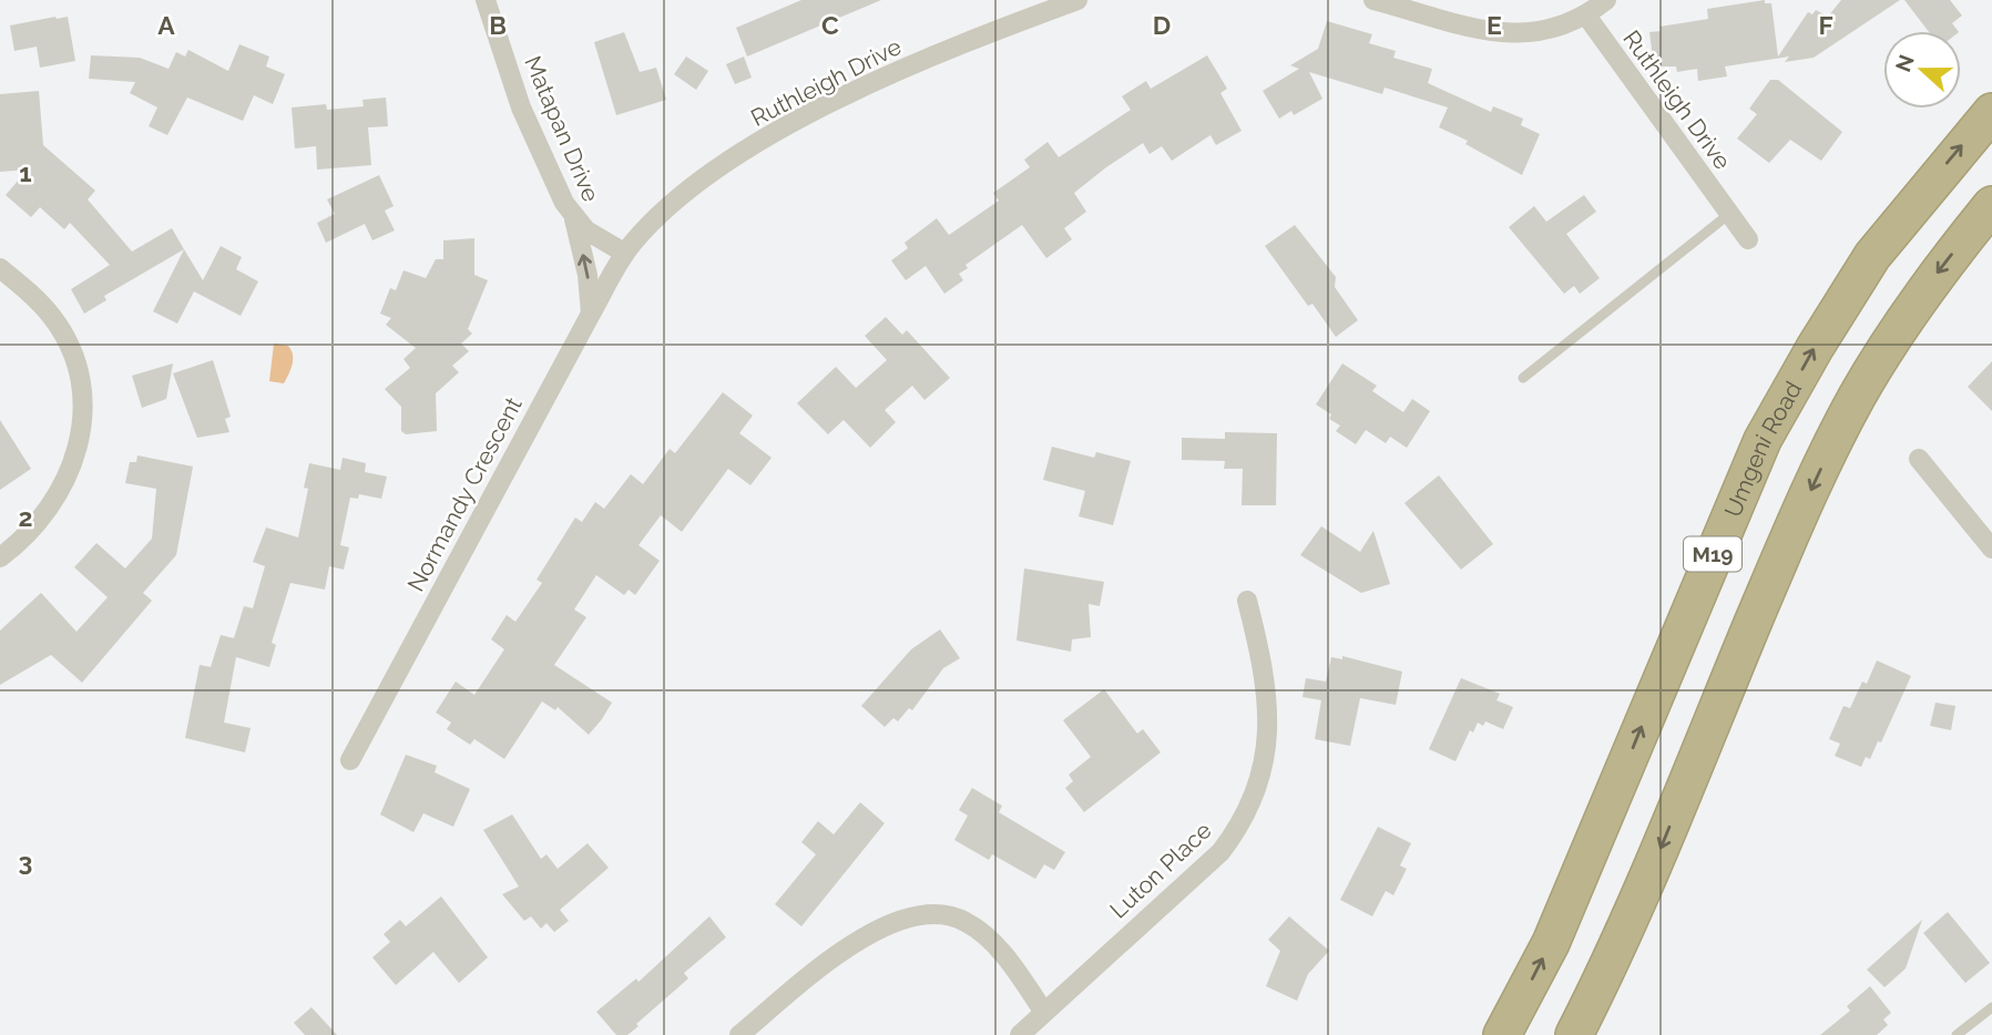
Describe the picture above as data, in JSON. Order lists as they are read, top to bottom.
{
  "streets": {
    "highway": ["Umgeni Road", "M19"],
    "street": [
      "Ruthleigh Drive",
      "Matapan Drive",
      "Normandy Crescent",
      "Luton Place"
    ]
  },
  "crossings": [
    ["Ruthleigh Drive", "Matapan Drive"],
    ["Ruthleigh Drive", "Normandy Crescent"],
    ["Matapan Drive", "Normandy Crescent"]
  ],
  "north": "left",
  "grid": {
    "columns": [
      "A",
      "B",
      "C",
      "D",
      "E",
      "F"
    ],
    "rows": ["1", "2", "3"]
  }
}
